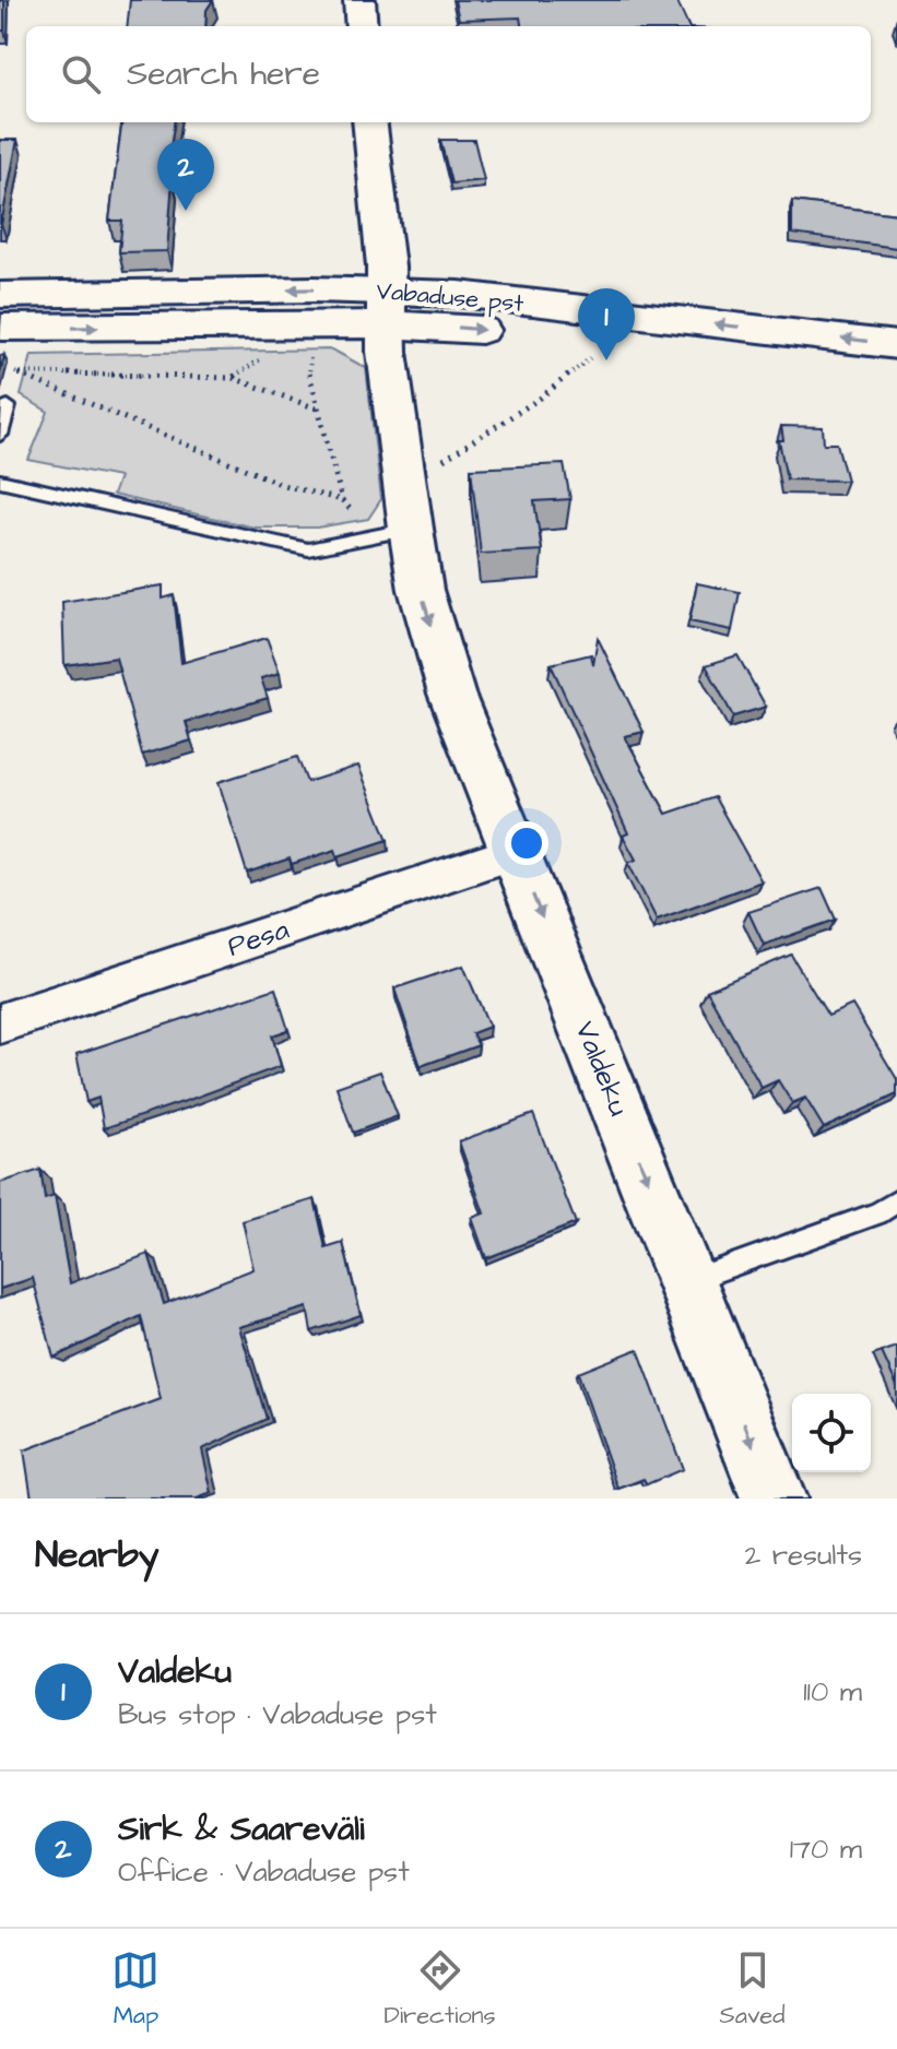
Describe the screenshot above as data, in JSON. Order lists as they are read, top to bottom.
{
  "streets": {
    "main road": ["Vabaduse pst", "Valdeku"],
    "street": ["Pesa"]
  },
  "crossings": [
    ["Vabaduse pst", "Valdeku"],
    ["Pesa", "Valdeku"]
  ],
  "one_way": ["Valdeku"],
  "page": {
    "search": "Search here",
    "pins": ["2", "1"],
    "heading": ["Nearby", "2 results"],
    "list": [
      {
        "mark": "1",
        "name": "Valdeku",
        "note": "Bus stop · Vabaduse pst",
        "value": "110 m"
      },
      {
        "mark": "2",
        "name": "Sirk & Saareväli",
        "note": "Office · Vabaduse pst",
        "value": "170 m"
      }
    ],
    "nav": ["Map", "Directions", "Saved"]
  }
}
